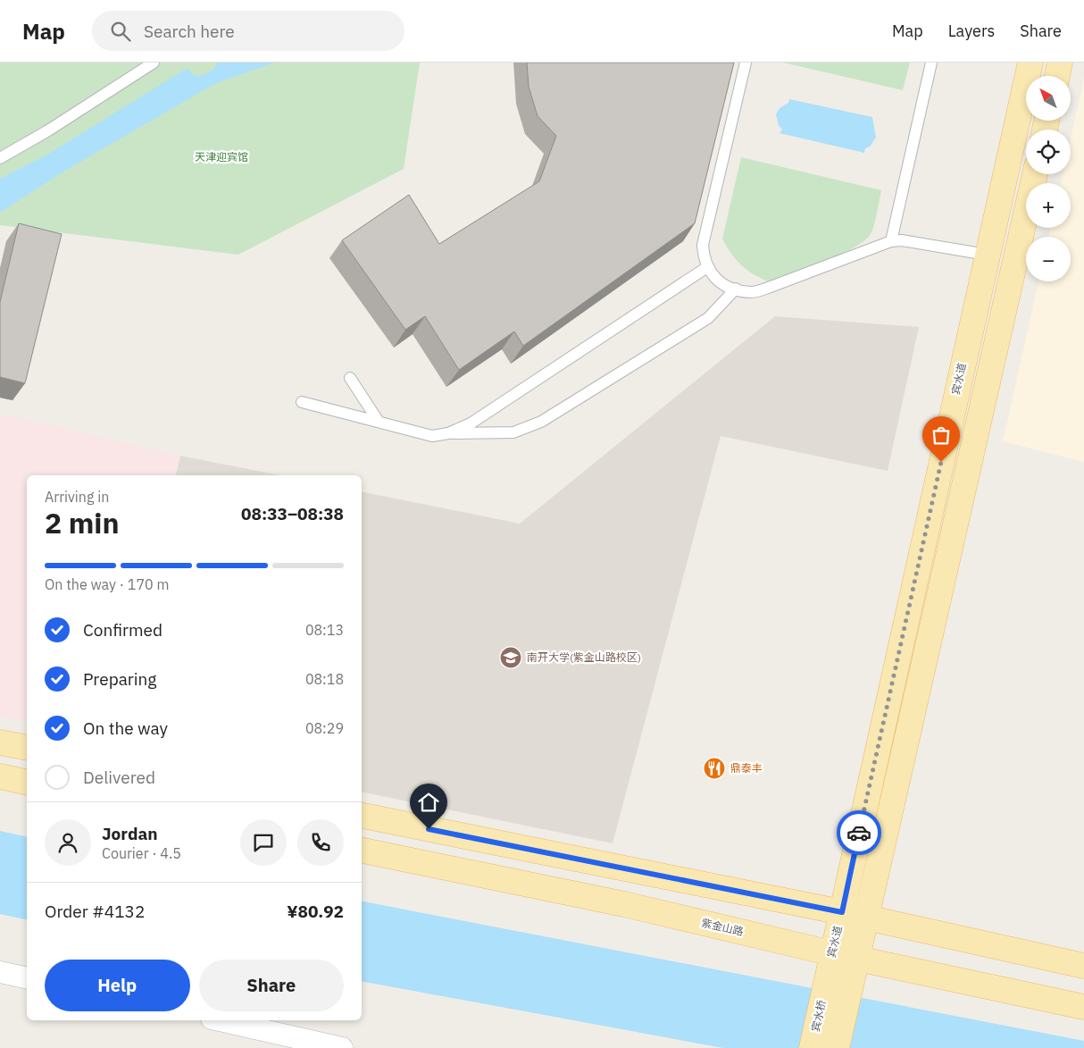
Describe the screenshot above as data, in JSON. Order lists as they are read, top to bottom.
{
  "streets": {
    "main road": ["宾水道", "紫金山路", "宾水桥"]
  },
  "crossings": [
    ["宾水道", "紫金山路"],
    ["宾水道", "宾水桥"]
  ],
  "parks": ["天津迎宾馆"],
  "places": {
    "school or university": ["南开大学(紫金山路校区)"],
    "restaurant": ["鼎泰丰"]
  },
  "north": "top left",
  "page": {
    "header": "Map",
    "search": "Search here",
    "nav": ["Map", "Layers", "Share"],
    "map_buttons": ["+", "−"],
    "heading": ["2 min", "Arriving in", "08:33–08:38"],
    "panel": [
      "Jordan",
      "Courier · 4.5",
      "Order #4132",
      "¥80.92"
    ],
    "bar": "On the way · 170 m",
    "list": [
      ["Confirmed", "08:13"],
      ["Preparing", "08:18"],
      ["On the way", "08:29"],
      "Delivered"
    ],
    "buttons": ["Help", "Share"]
  }
}
